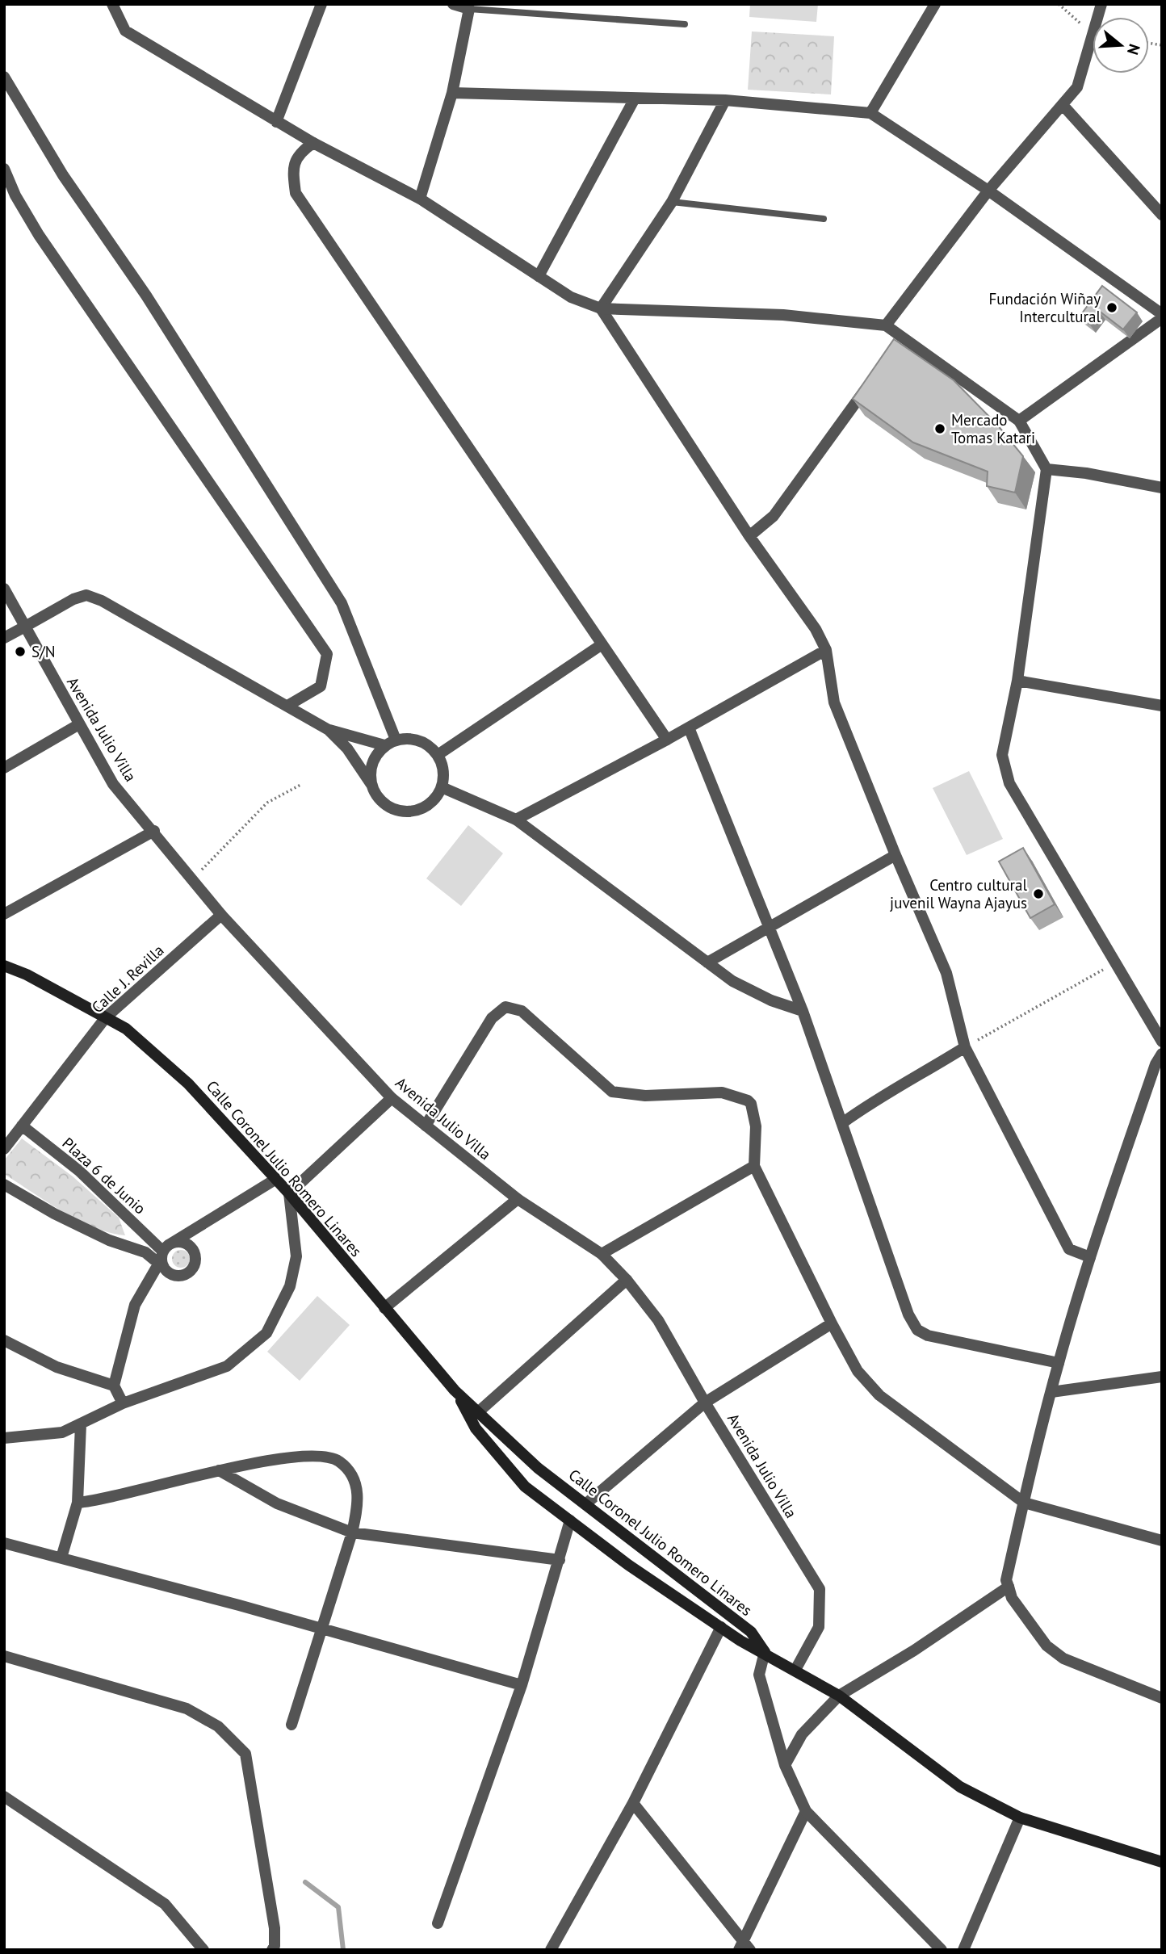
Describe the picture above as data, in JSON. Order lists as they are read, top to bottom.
{
  "streets": {
    "main road": ["Calle Coronel Julio Romero Linares"],
    "street": ["Avenida Julio Villa", "Calle J. Revilla", "Plaza 6 de Junio"]
  },
  "crossings": [
    ["Avenida Julio Villa", "Calle J. Revilla"],
    ["Calle J. Revilla", "Calle Coronel Julio Romero Linares"],
    ["Calle J. Revilla", "Plaza 6 de Junio"]
  ],
  "places": [
    "Fundación Wiñay Intercultural",
    "Mercado Tomas Katari",
    "S/N",
    "Centro cultural juvenil Wayna Ajayus"
  ],
  "north": "right"
}
